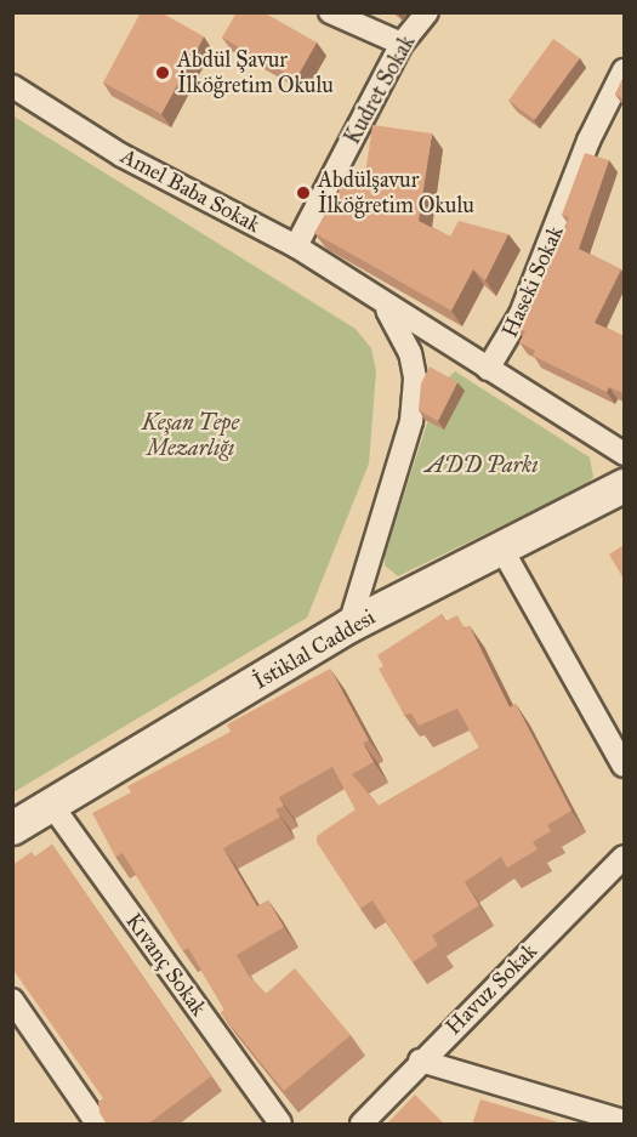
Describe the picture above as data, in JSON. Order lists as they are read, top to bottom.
{
  "streets": {
    "main road": ["İstiklal Caddesi"],
    "street": [
      "Kudret Sokak",
      "Amel Baba Sokak",
      "Haseki Sokak",
      "Kıvanç Sokak",
      "Havuz Sokak"
    ]
  },
  "crossings": [
    ["Kudret Sokak", "Amel Baba Sokak"],
    ["Amel Baba Sokak", "Haseki Sokak"],
    ["Amel Baba Sokak", "İstiklal Caddesi"],
    ["İstiklal Caddesi", "Kıvanç Sokak"]
  ],
  "parks": ["Keşan Tepe Mezarlığı", "ADD Parkı"],
  "places": ["Abdül Şavur İlköğretim Okulu", "Abdülşavur İlköğretim Okulu"]
}
